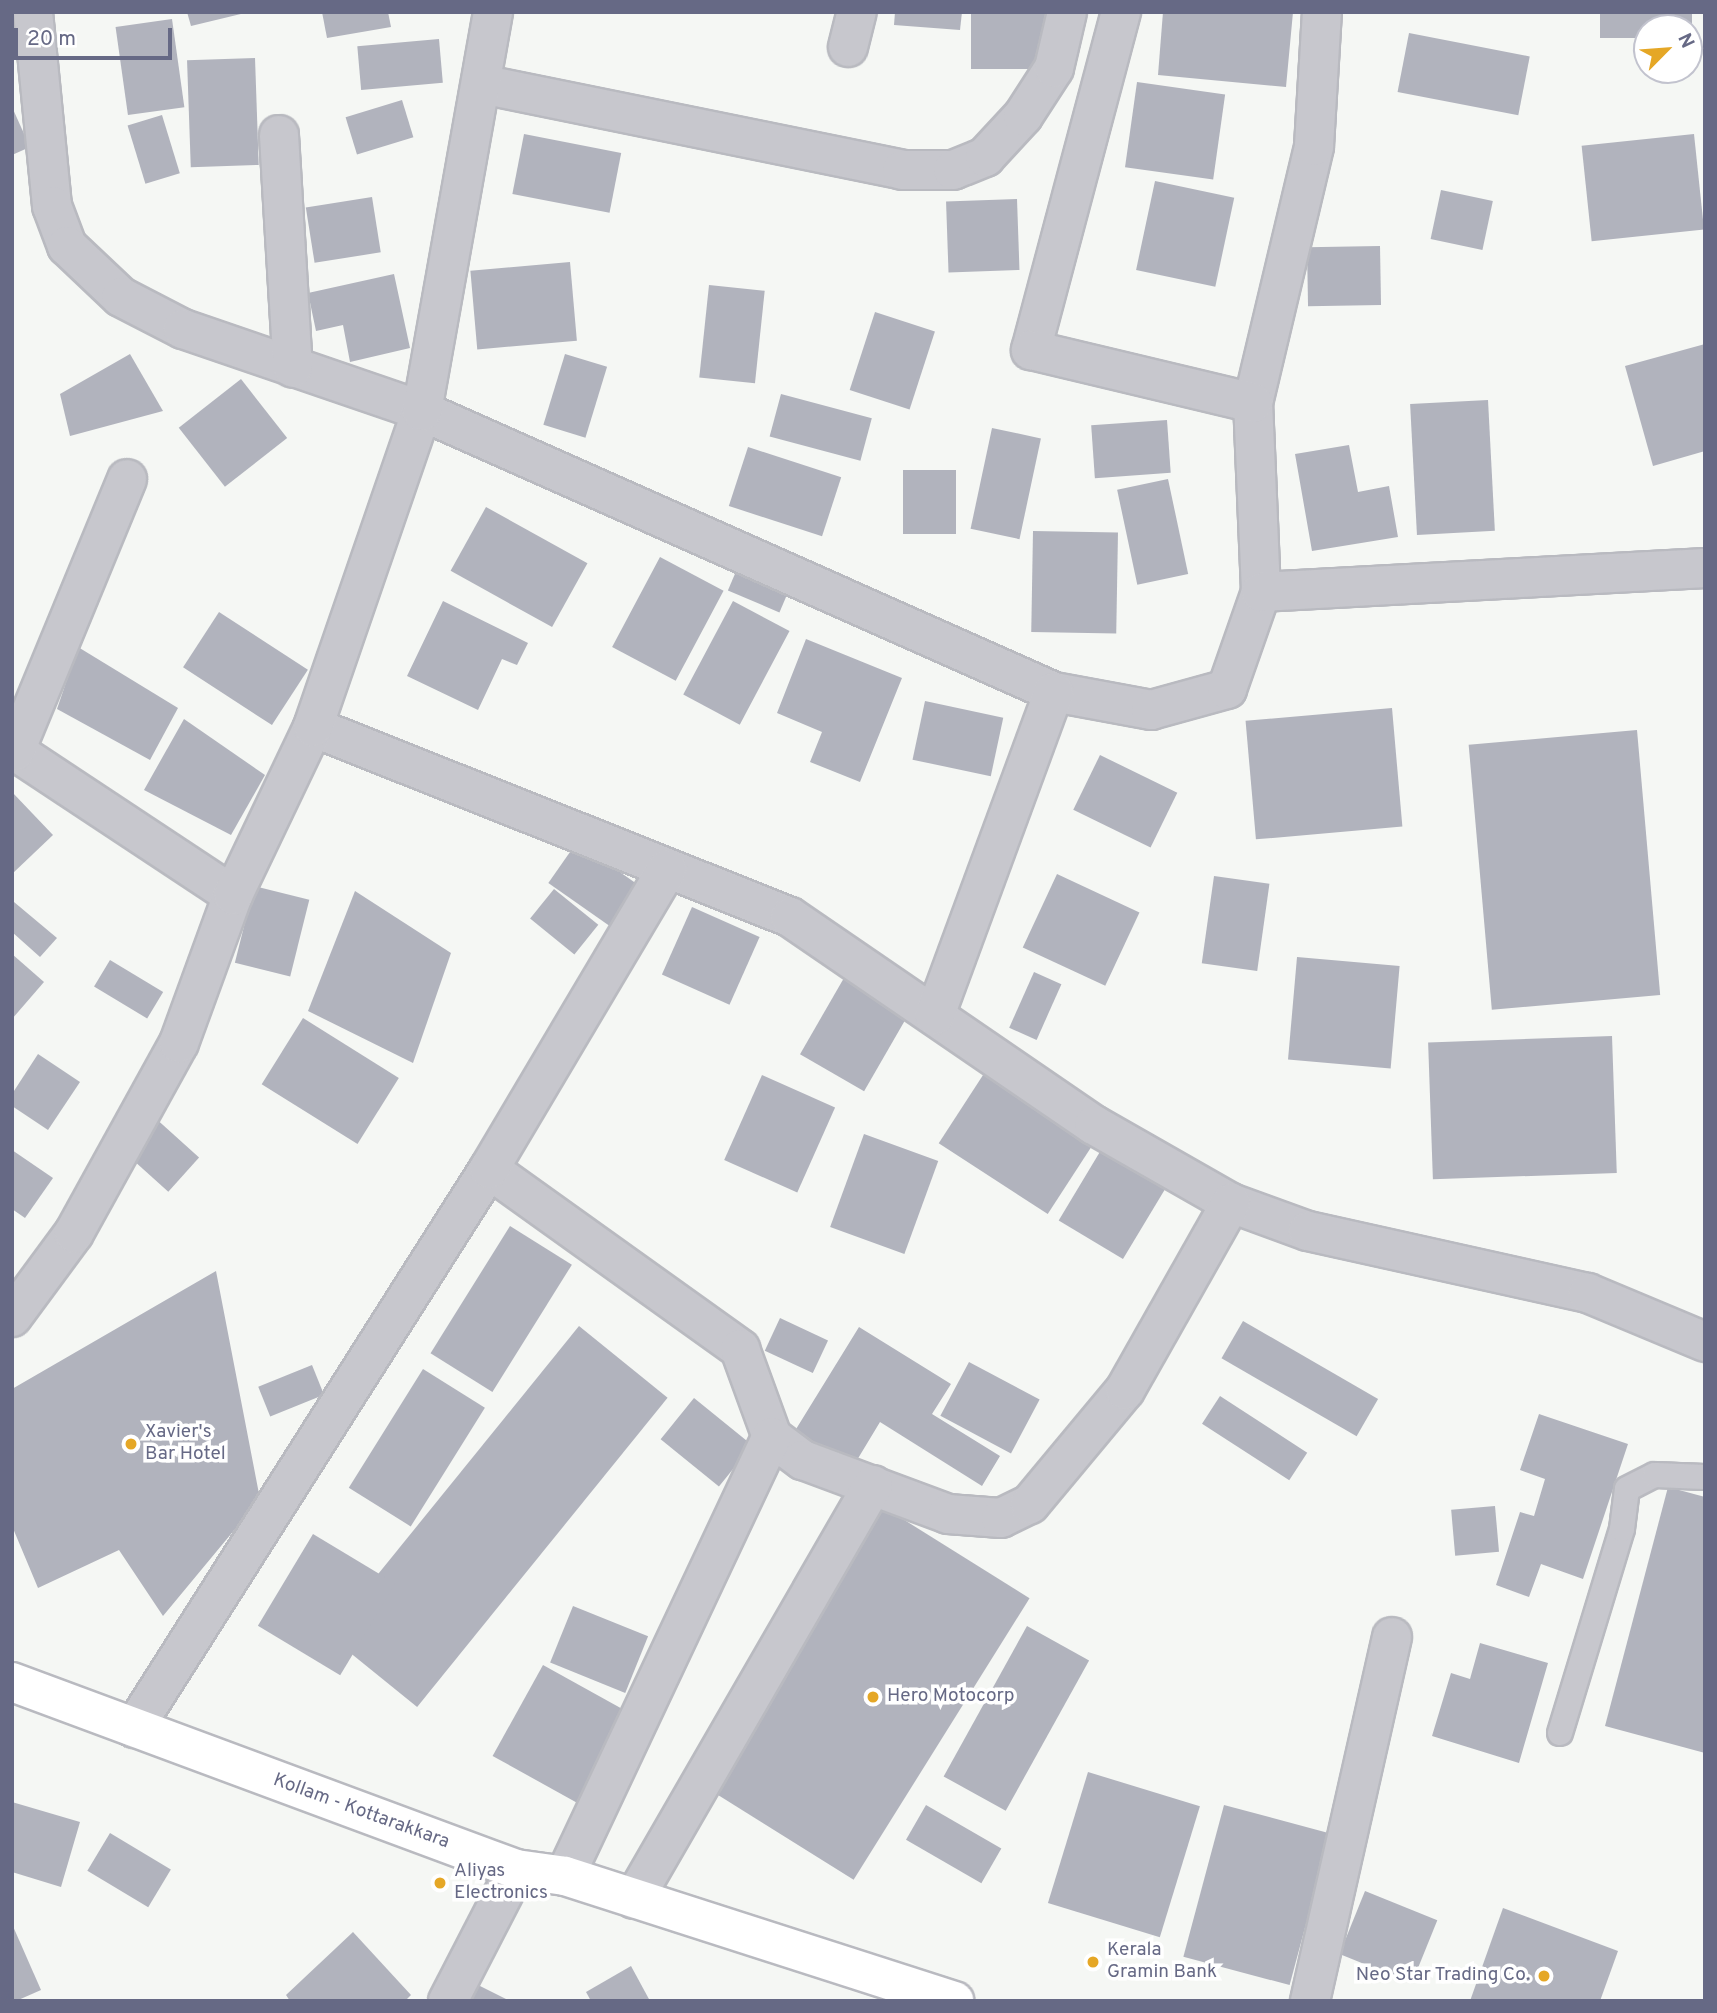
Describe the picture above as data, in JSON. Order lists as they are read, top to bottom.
{
  "streets": {
    "main road": ["Kollam - Kottarakkara"]
  },
  "places": [
    "Xavier's Bar Hotel",
    "Hero Motocorp",
    "Aliyas Electronics",
    "Kerala Gramin Bank",
    "Neo Star Trading Co."
  ],
  "scale_bar": "20 m",
  "north": "top right"
}
